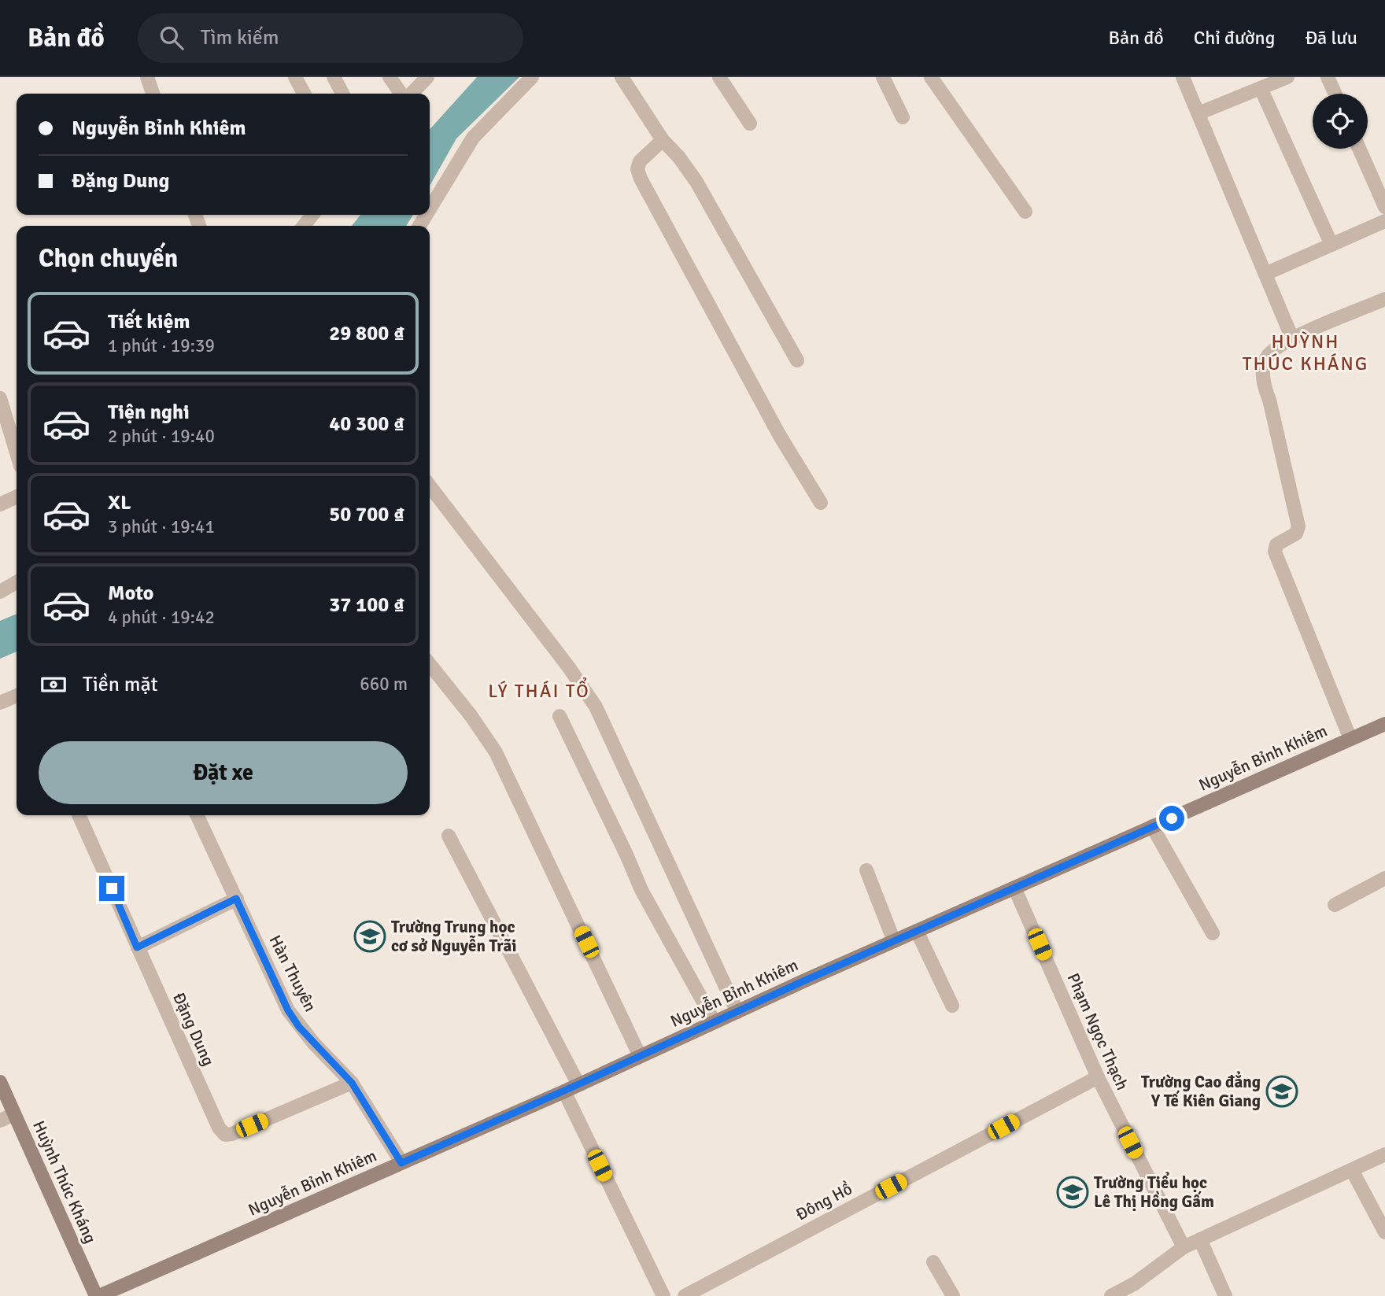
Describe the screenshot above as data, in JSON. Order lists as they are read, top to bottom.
{
  "streets": {
    "main road": ["Nguyễn Bỉnh Khiêm", "Huỳnh Thúc Kháng"],
    "street": [
      "Hàn Thuyên",
      "Đặng Dung",
      "Phạm Ngọc Thạch",
      "Đông Hồ"
    ]
  },
  "crossings": [
    ["Nguyễn Bỉnh Khiêm", "Hàn Thuyên"],
    ["Nguyễn Bỉnh Khiêm", "Phạm Ngọc Thạch"],
    ["Nguyễn Bỉnh Khiêm", "Huỳnh Thúc Kháng"],
    ["Hàn Thuyên", "Đặng Dung"],
    ["Phạm Ngọc Thạch", "Đông Hồ"]
  ],
  "districts": ["HUỲNH THÚC KHÁNG", "LÝ THÁI TỔ"],
  "places": {
    "school or university": ["Trường Trung học cơ sở Nguyễn Trãi", "Trường Cao đẳng Y Tế Kiên Giang", "Trường Tiểu học Lê Thị Hồng Gấm"]
  },
  "page": {
    "header": "Bản đồ",
    "search": "Tìm kiếm",
    "nav": ["Bản đồ", "Chỉ đường", "Đã lưu"],
    "banner": ["Nguyễn Bỉnh Khiêm", "Đặng Dung"],
    "heading": "Chọn chuyến",
    "list": [
      {
        "name": "Tiết kiệm",
        "note": "1 phút · 19:39",
        "value": "29 800 ₫"
      },
      {
        "name": "Tiện nghi",
        "note": "2 phút · 19:40",
        "value": "40 300 ₫"
      },
      {
        "name": "XL",
        "note": "3 phút · 19:41",
        "value": "50 700 ₫"
      },
      {
        "name": "Moto",
        "note": "4 phút · 19:42",
        "value": "37 100 ₫"
      }
    ],
    "pay": ["Tiền mặt", "660 m"],
    "buttons": "Đặt xe"
  }
}
